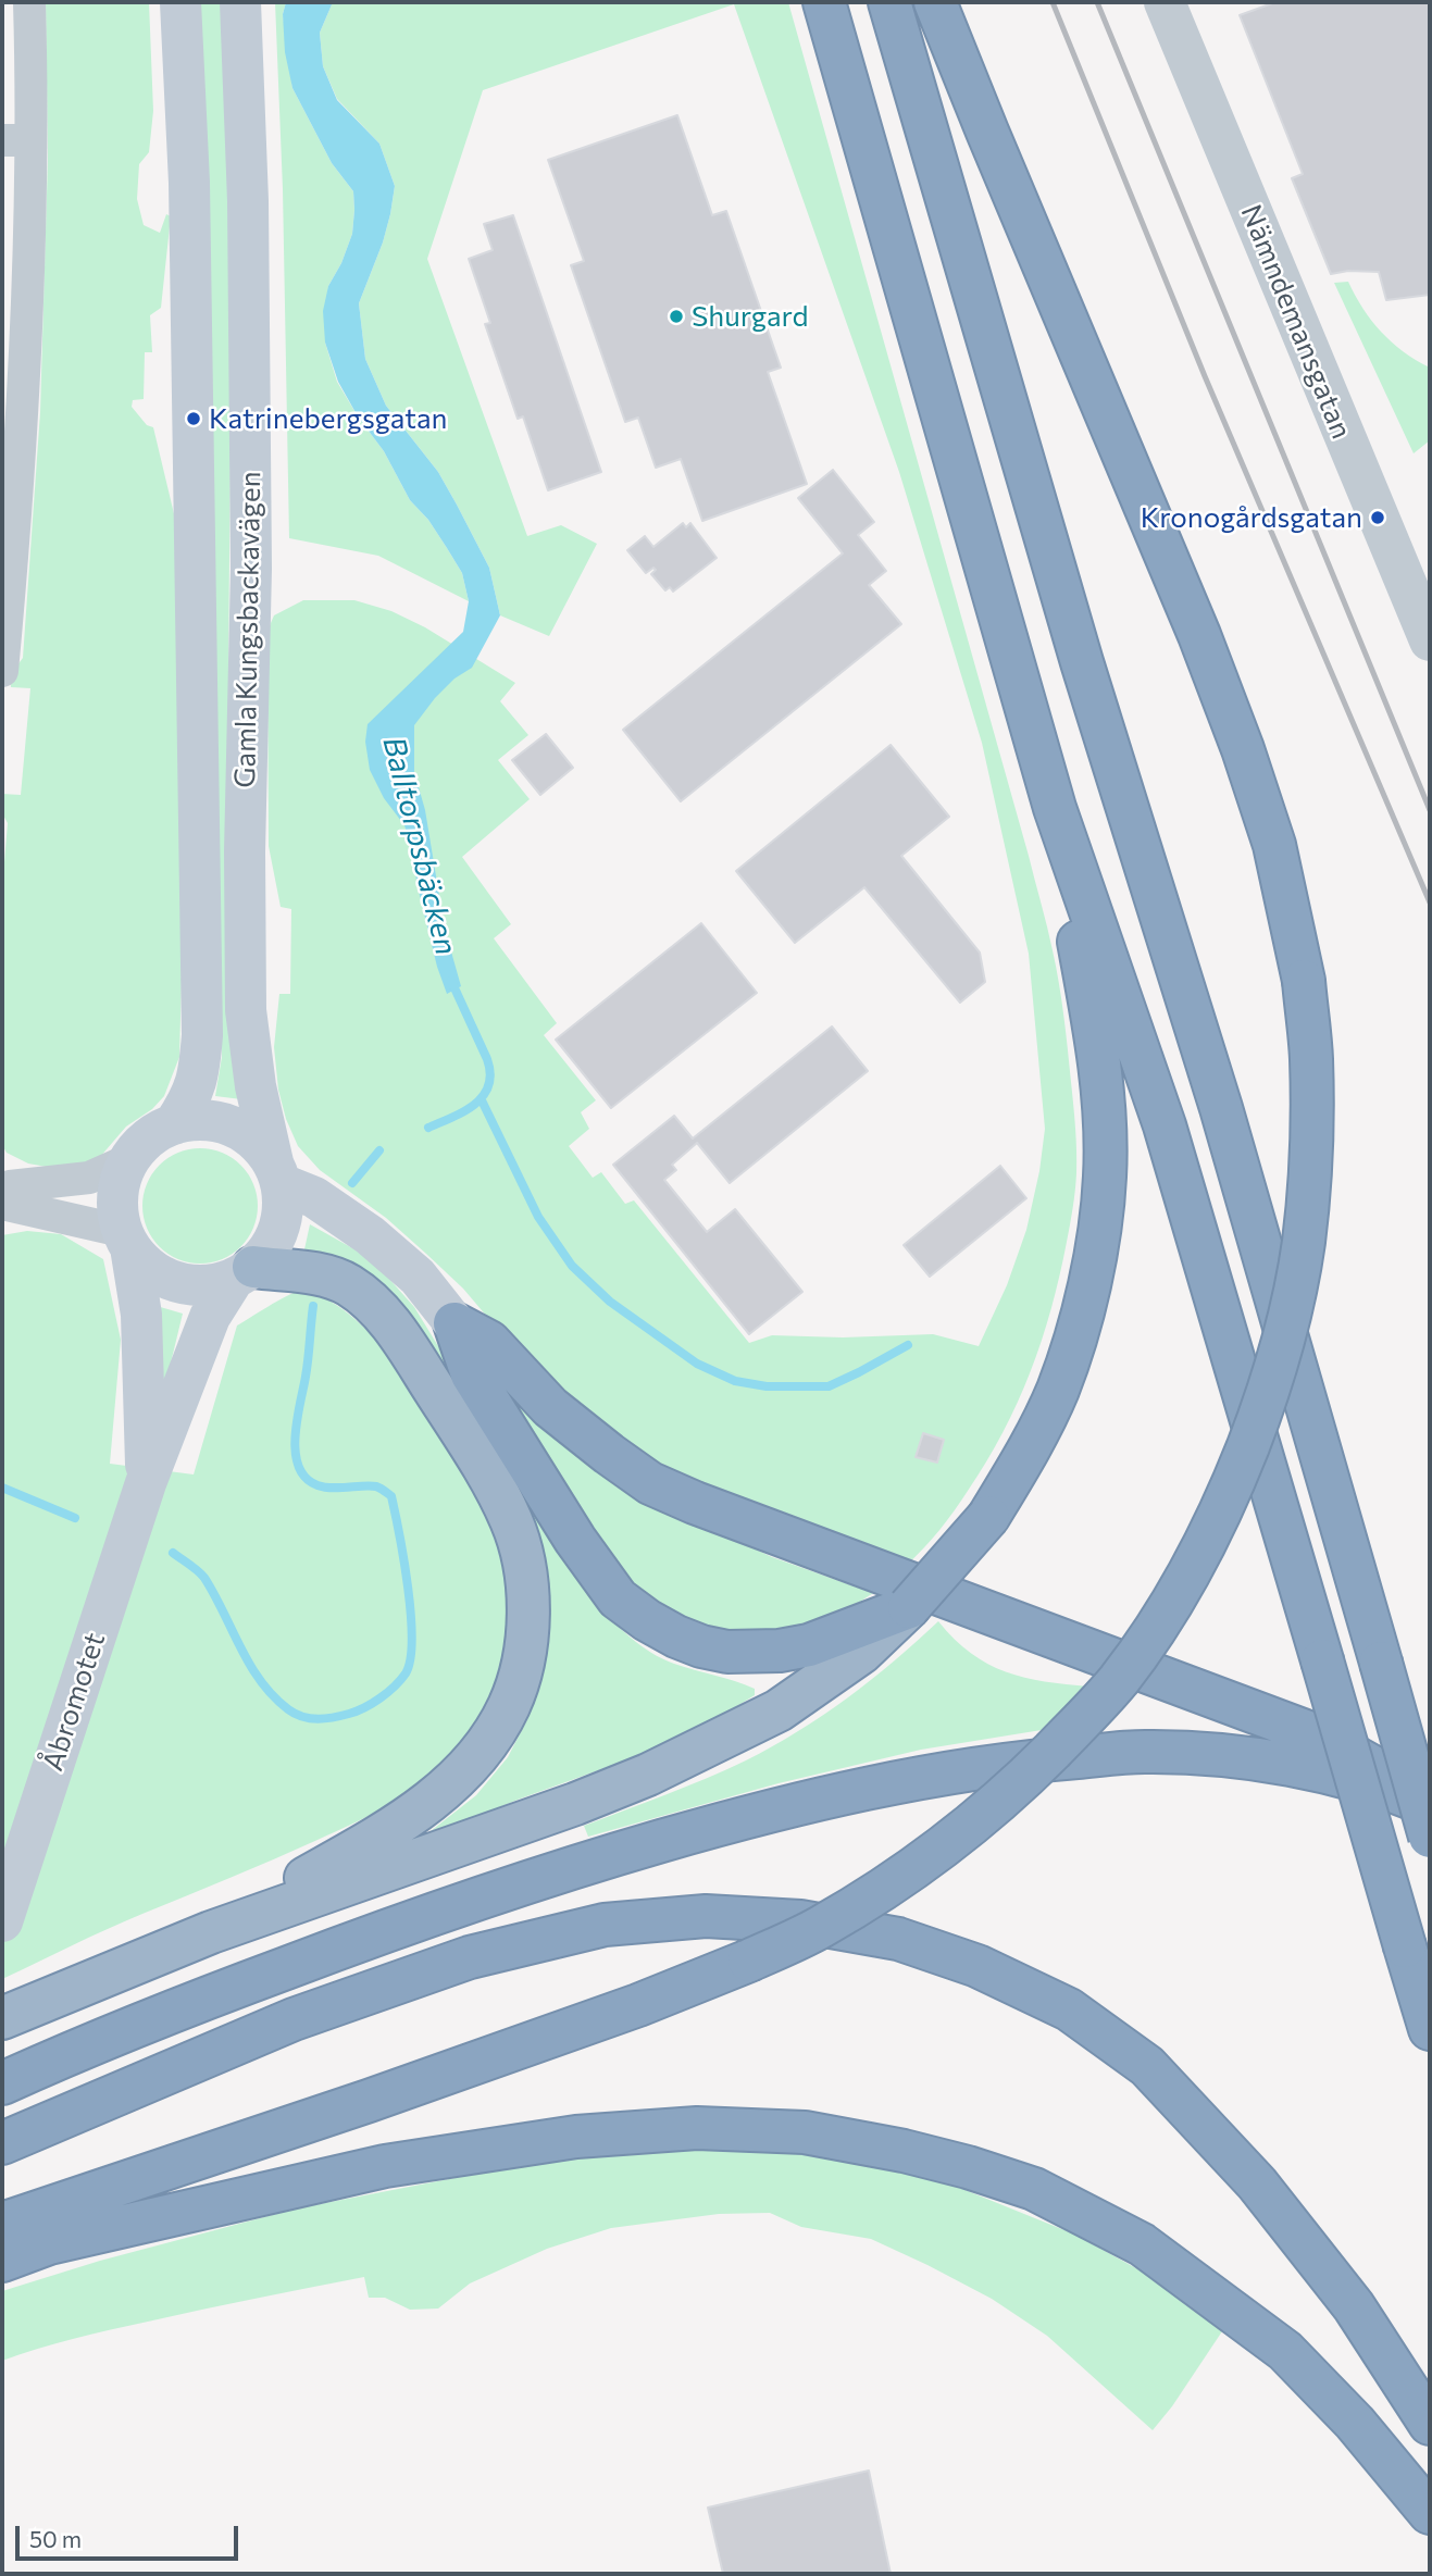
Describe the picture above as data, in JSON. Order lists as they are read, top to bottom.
{
  "streets": {
    "main road": ["Gamla Kungsbackavägen", "Åbromotet"],
    "street": ["Nämndemansgatan"]
  },
  "crossings": [
    ["Gamla Kungsbackavägen", "Åbromotet"]
  ],
  "water": ["Balltorpsbäcken"],
  "places": ["Shurgard", "Katrinebergsgatan", "Kronogårdsgatan"],
  "scale_bar": "50 m"
}
